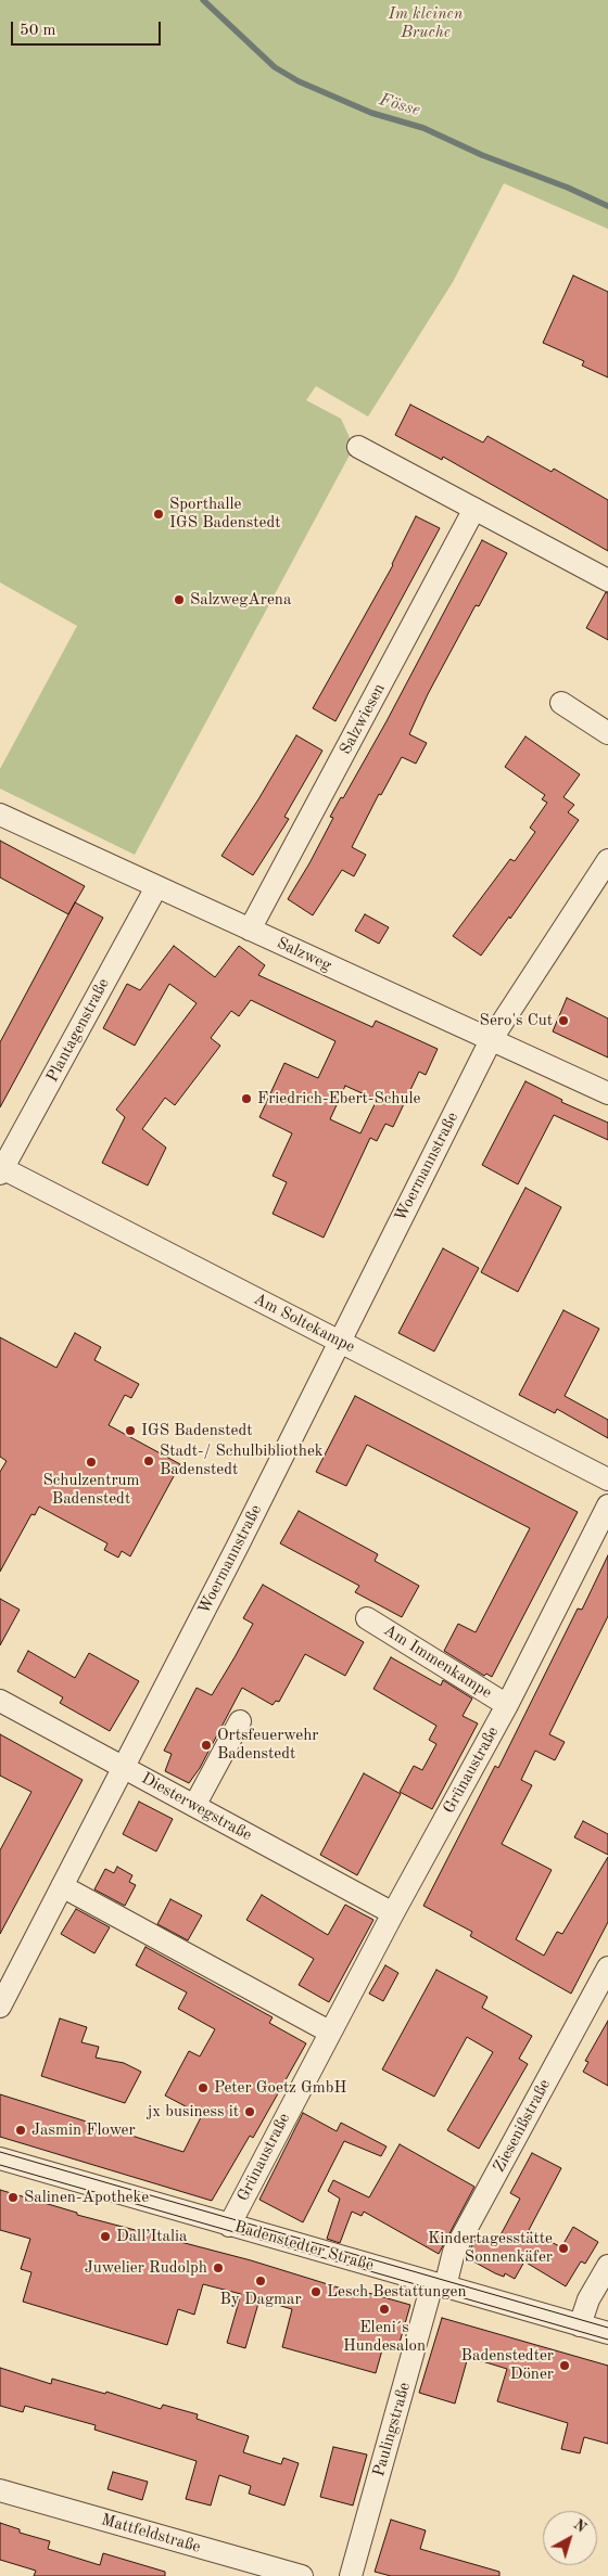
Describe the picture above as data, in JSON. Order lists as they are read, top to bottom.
{
  "streets": {
    "street": [
      "Salzwiesen",
      "Salzweg",
      "Plantagenstraße",
      "Woermannstraße",
      "Am Soltekampe",
      "Am Immenkampe",
      "Grünaustraße",
      "Diesterwegstraße",
      "Ziesenißstraße",
      "Badenstedter Straße",
      "Paulingstraße",
      "Mattfeldstraße"
    ]
  },
  "crossings": [
    ["Salzwiesen", "Salzweg"],
    ["Salzweg", "Plantagenstraße"],
    ["Salzweg", "Woermannstraße"],
    ["Plantagenstraße", "Am Soltekampe"],
    ["Woermannstraße", "Am Soltekampe"],
    ["Woermannstraße", "Diesterwegstraße"],
    ["Am Immenkampe", "Grünaustraße"],
    ["Grünaustraße", "Diesterwegstraße"],
    ["Grünaustraße", "Badenstedter Straße"],
    ["Ziesenißstraße", "Badenstedter Straße"],
    ["Ziesenißstraße", "Paulingstraße"],
    ["Badenstedter Straße", "Paulingstraße"]
  ],
  "water": ["Fösse"],
  "parks": ["Im kleinen Bruche"],
  "places": [
    "Sporthalle IGS Badenstedt",
    "SalzwegArena",
    "Sero's Cut",
    "Friedrich-Ebert-Schule",
    "IGS Badenstedt",
    "Stadt-/ Schulbibliothek Badenstedt",
    "Schulzentrum Badenstedt",
    "Ortsfeuerwehr Badenstedt",
    "Peter Goetz GmbH",
    "jx business it",
    "Jasmin Flower",
    "Salinen-Apotheke",
    "Dall’Italia",
    "Kindertagesstätte Sonnenkäfer",
    "Juwelier Rudolph",
    "By Dagmar",
    "Lesch Bestattungen",
    "Eleni´s Hundesalon",
    "Badenstedter Döner"
  ],
  "scale_bar": "50 m",
  "north": "top right"
}
